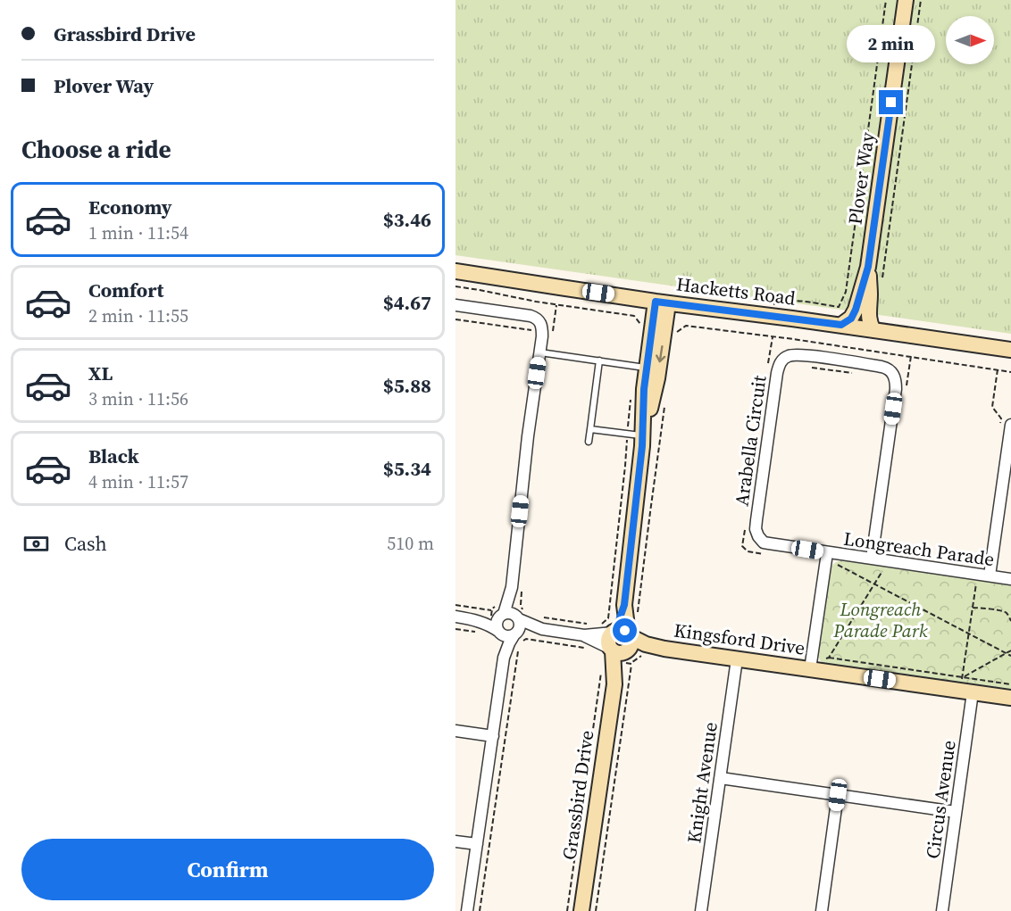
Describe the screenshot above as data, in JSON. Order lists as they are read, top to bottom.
{
  "streets": {
    "street": [
      "Plover Way",
      "Hacketts Road",
      "Arabella Circuit",
      "Longreach Parade",
      "Kingsford Drive",
      "Knight Avenue",
      "Grassbird Drive",
      "Circus Avenue"
    ]
  },
  "crossings": [
    ["Plover Way", "Hacketts Road"],
    ["Hacketts Road", "Grassbird Drive"],
    ["Arabella Circuit", "Longreach Parade"],
    ["Kingsford Drive", "Knight Avenue"],
    ["Kingsford Drive", "Grassbird Drive"],
    ["Kingsford Drive", "Circus Avenue"]
  ],
  "parks": ["Longreach Parade Park"],
  "north": "right",
  "page": {
    "banner": ["Grassbird Drive", "Plover Way"],
    "bubble": "2 min",
    "heading": "Choose a ride",
    "list": [
      {
        "name": "Economy",
        "note": "1 min · 11:54",
        "value": "$3.46"
      },
      {
        "name": "Comfort",
        "note": "2 min · 11:55",
        "value": "$4.67"
      },
      {
        "name": "XL",
        "note": "3 min · 11:56",
        "value": "$5.88"
      },
      {
        "name": "Black",
        "note": "4 min · 11:57",
        "value": "$5.34"
      }
    ],
    "pay": ["Cash", "510 m"],
    "buttons": "Confirm"
  }
}
